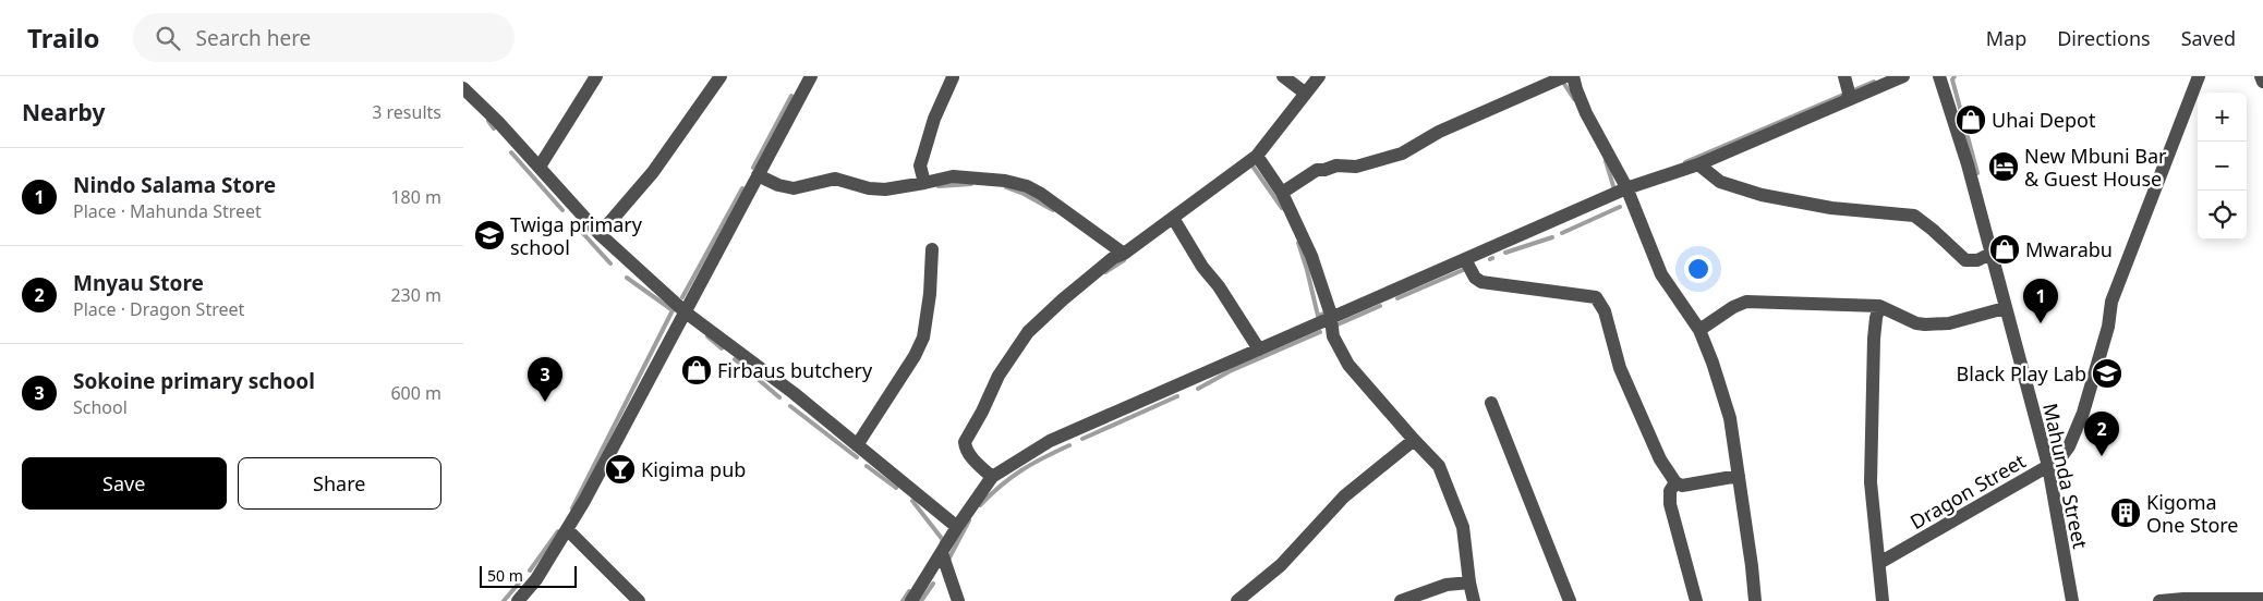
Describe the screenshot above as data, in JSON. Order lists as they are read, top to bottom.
{
  "streets": {
    "street": ["Mahunda Street", "Dragon Street"]
  },
  "crossings": [
    ["Mahunda Street", "Dragon Street"]
  ],
  "places": {
    "shop": ["Uhai Depot", "Mwarabu", "Firbaus butchery"],
    "hotel": ["New Mbuni Bar & Guest House"],
    "school or university": ["Twiga primary school", "Black Play Lab"],
    "bar": ["Kigima pub"],
    "building": ["Kigoma One Store"]
  },
  "scale_bar": "50 m",
  "page": {
    "header": "Trailo",
    "search": "Search here",
    "nav": ["Map", "Directions", "Saved"],
    "heading": ["Nearby", "3 results"],
    "map_buttons": ["+", "−"],
    "list": [
      {
        "mark": "1",
        "name": "Nindo Salama Store",
        "note": "Place · Mahunda Street",
        "value": "180 m"
      },
      {
        "mark": "2",
        "name": "Mnyau Store",
        "note": "Place · Dragon Street",
        "value": "230 m"
      },
      {
        "mark": "3",
        "name": "Sokoine primary school",
        "note": "School",
        "value": "600 m"
      }
    ],
    "pins": ["1", "3", "2"],
    "buttons": ["Save", "Share"],
    "scale": "50 m"
  }
}
